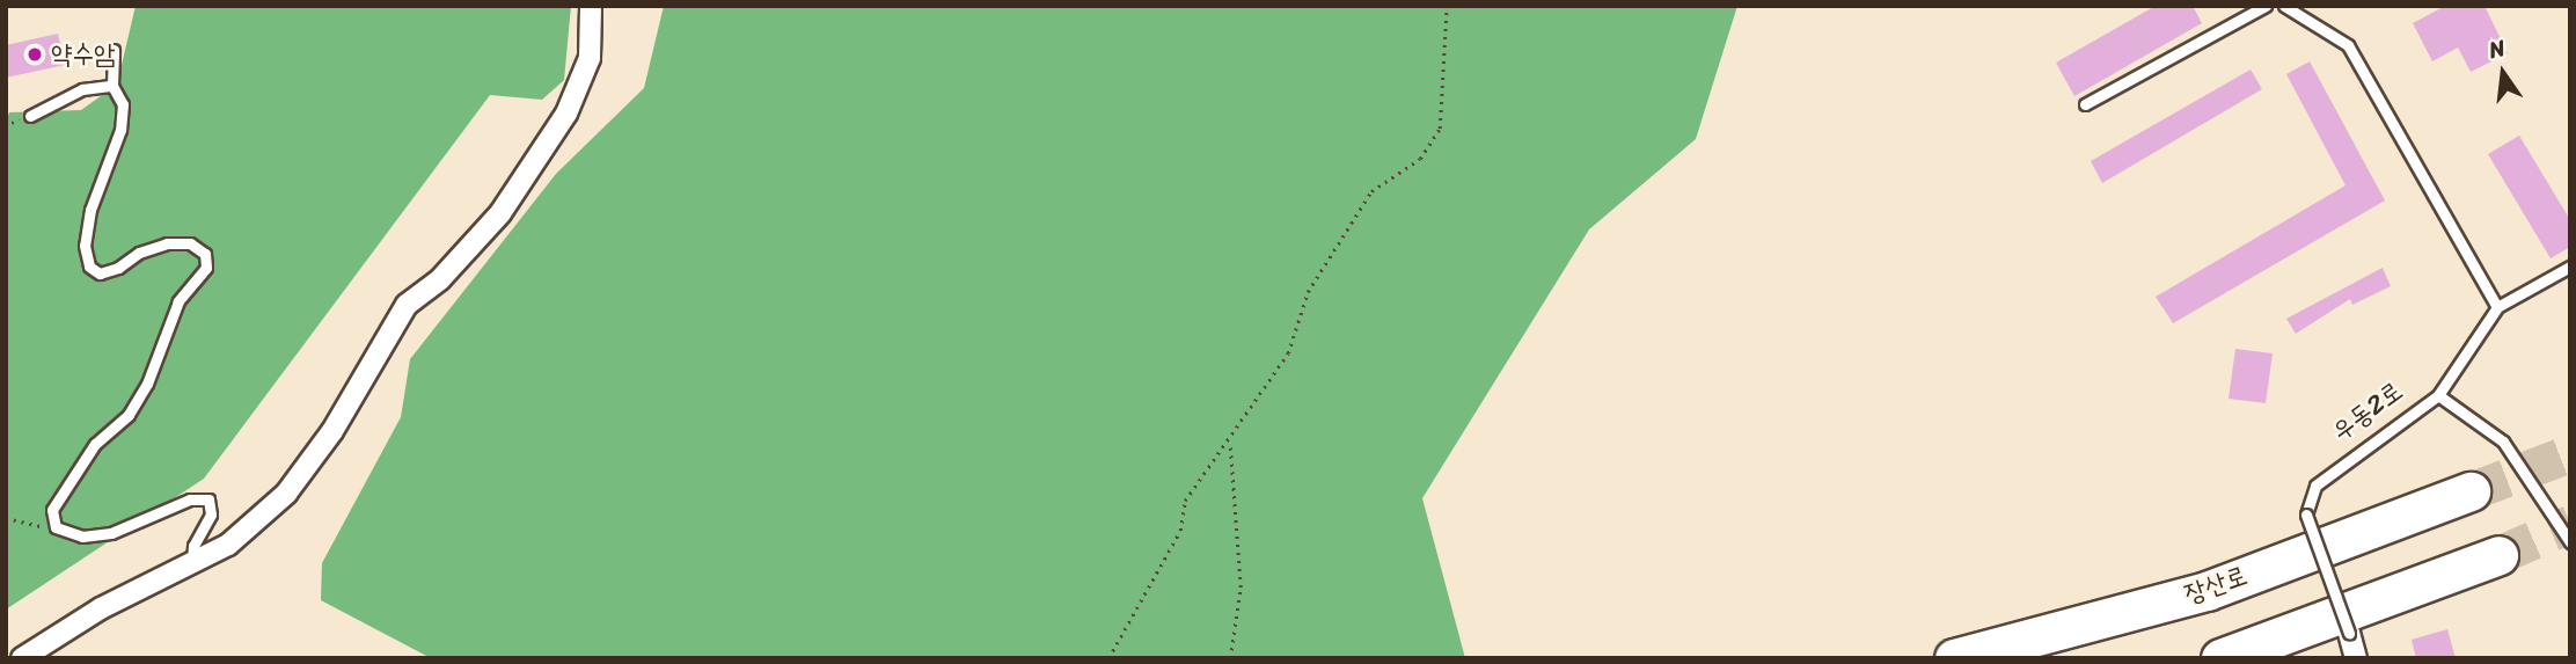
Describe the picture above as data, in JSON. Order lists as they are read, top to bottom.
{
  "streets": {
    "highway": ["장산로"],
    "street": ["우동2로"]
  },
  "places": ["약수암"],
  "north": "top"
}
